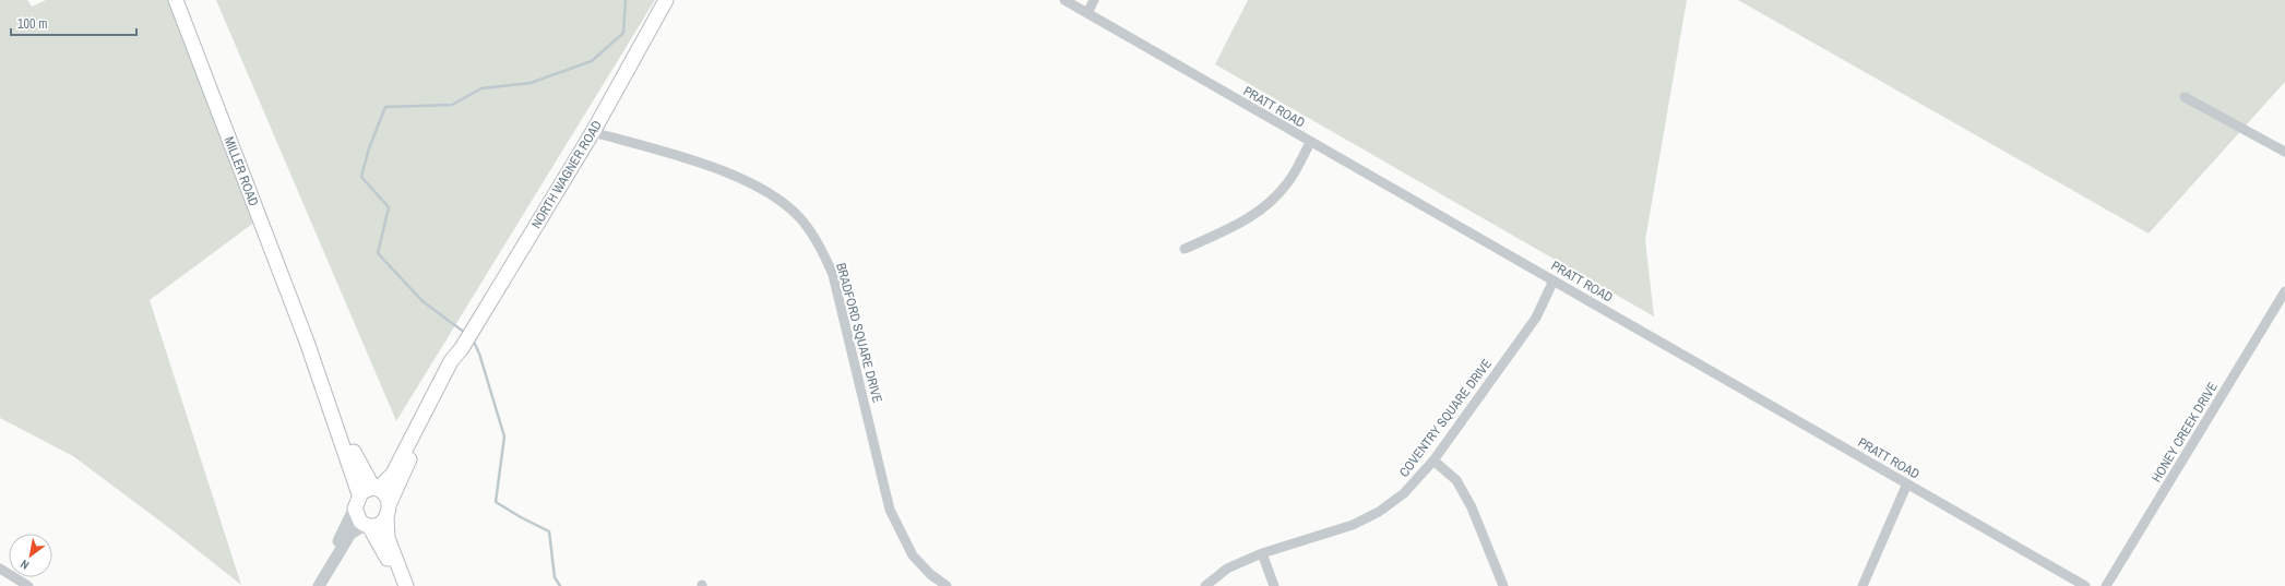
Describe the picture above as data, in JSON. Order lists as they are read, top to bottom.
{
  "streets": {
    "main road": ["MILLER ROAD", "NORTH WAGNER ROAD"],
    "street": [
      "PRATT ROAD",
      "BRADFORD SQUARE DRIVE",
      "COVENTRY SQUARE DRIVE",
      "HONEY CREEK DRIVE"
    ]
  },
  "crossings": [
    ["PRATT ROAD", "COVENTRY SQUARE DRIVE"],
    ["MILLER ROAD", "NORTH WAGNER ROAD"],
    ["NORTH WAGNER ROAD", "BRADFORD SQUARE DRIVE"]
  ],
  "scale_bar": "100 m",
  "north": "bottom left"
}
